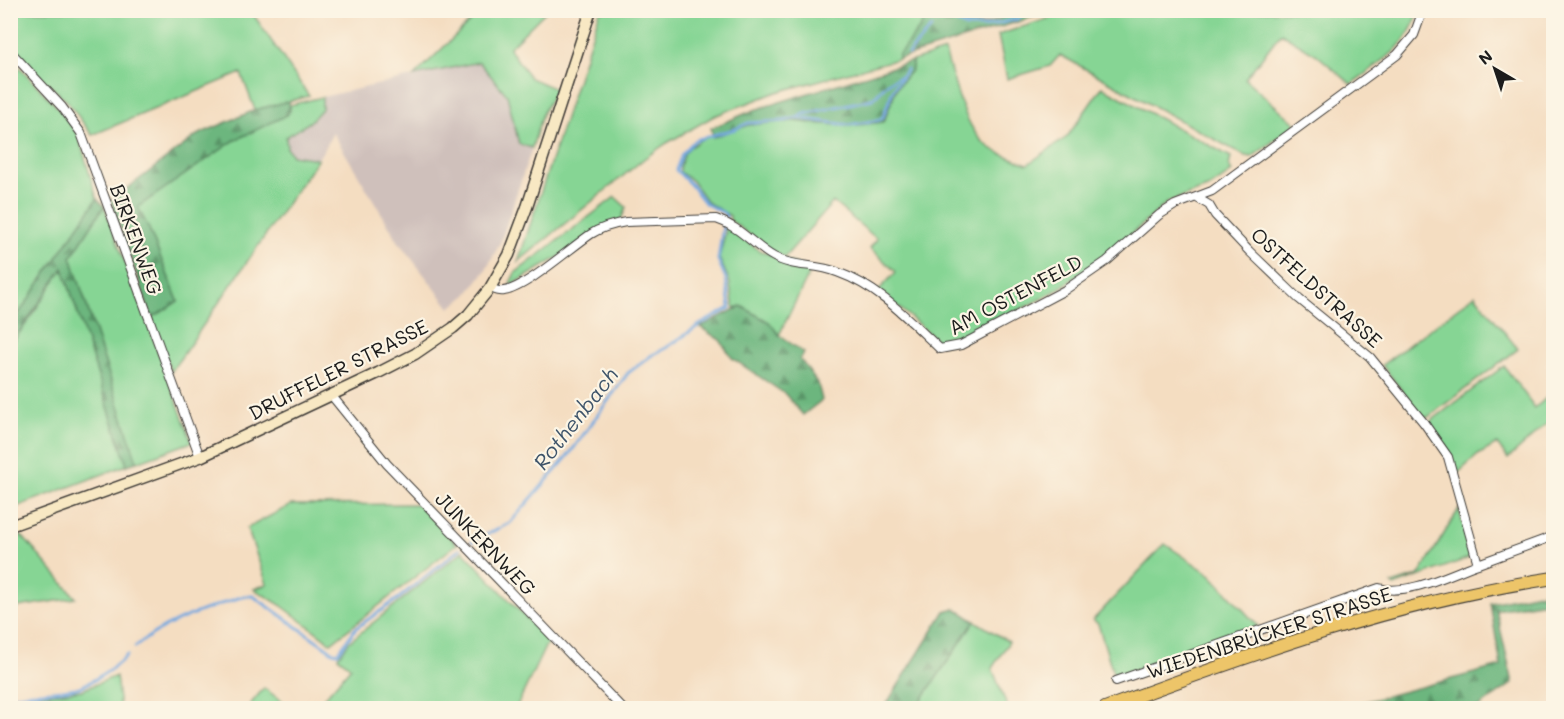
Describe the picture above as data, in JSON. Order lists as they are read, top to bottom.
{
  "streets": {
    "main road": ["WIEDENBRÜCKER STRASSE"],
    "street": [
      "BIRKENWEG",
      "OSTFELDSTRASSE",
      "AM OSTENFELD",
      "DRUFFELER STRASSE",
      "JUNKERNWEG"
    ]
  },
  "crossings": [
    ["BIRKENWEG", "DRUFFELER STRASSE"],
    ["AM OSTENFELD", "DRUFFELER STRASSE"],
    ["DRUFFELER STRASSE", "JUNKERNWEG"]
  ],
  "water": ["Rothenbach"],
  "north": "top left"
}
